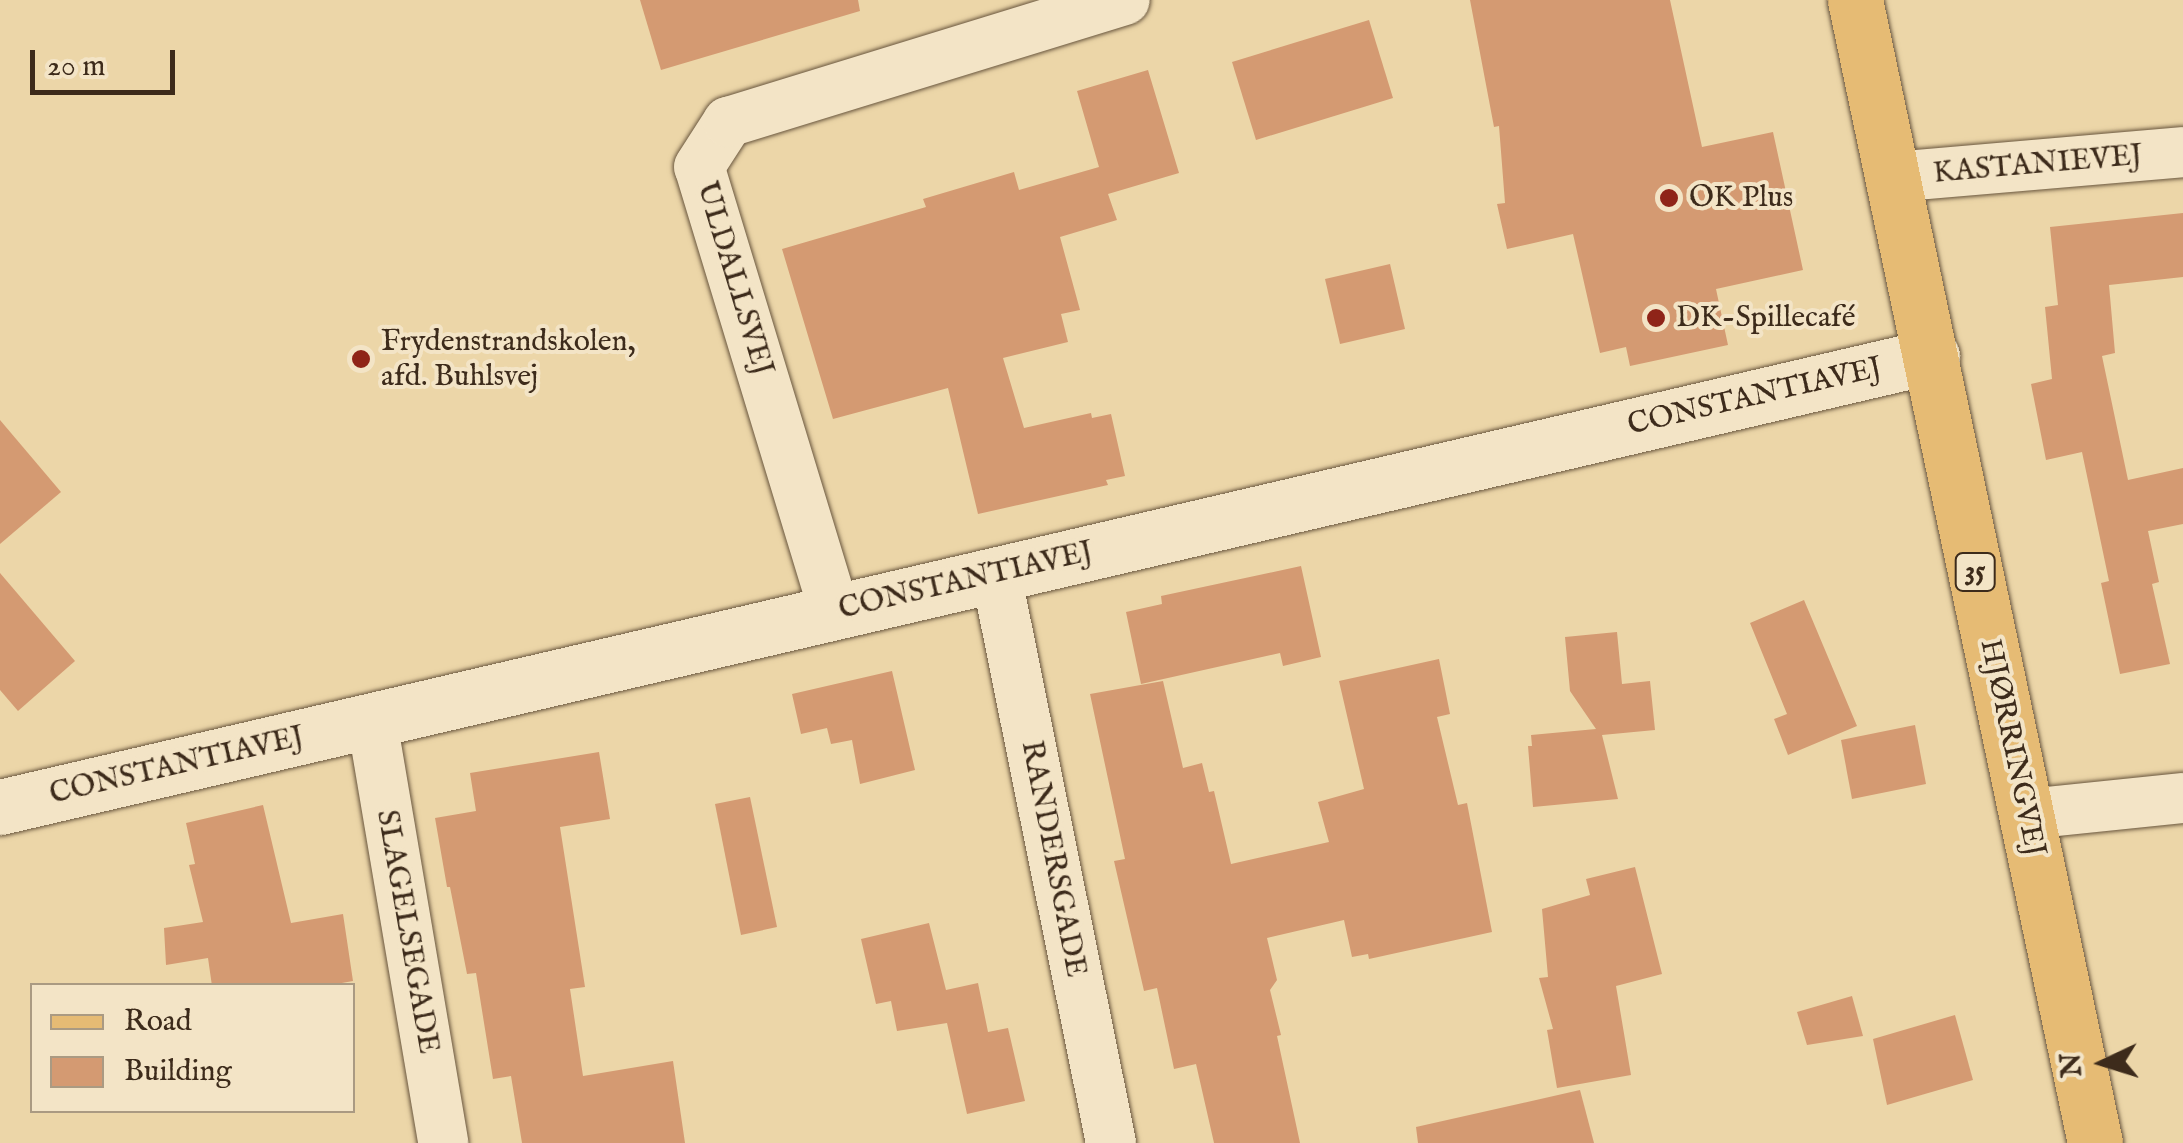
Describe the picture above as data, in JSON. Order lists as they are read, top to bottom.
{
  "streets": {
    "main road": ["35", "HJØRRINGVEJ"],
    "street": [
      "KASTANIEVEJ",
      "ULDALLSVEJ",
      "CONSTANTIAVEJ",
      "RANDERSGADE",
      "SLAGELSEGADE"
    ]
  },
  "crossings": [
    ["KASTANIEVEJ", "HJØRRINGVEJ"],
    ["ULDALLSVEJ", "CONSTANTIAVEJ"],
    ["CONSTANTIAVEJ", "HJØRRINGVEJ"],
    ["CONSTANTIAVEJ", "RANDERSGADE"],
    ["CONSTANTIAVEJ", "SLAGELSEGADE"]
  ],
  "places": ["OK Plus", "DK-Spillecafé", "Frydenstrandskolen, afd. Buhlsvej"],
  "legend": ["Road", "Building"],
  "scale_bar": "20 m",
  "north": "left"
}
